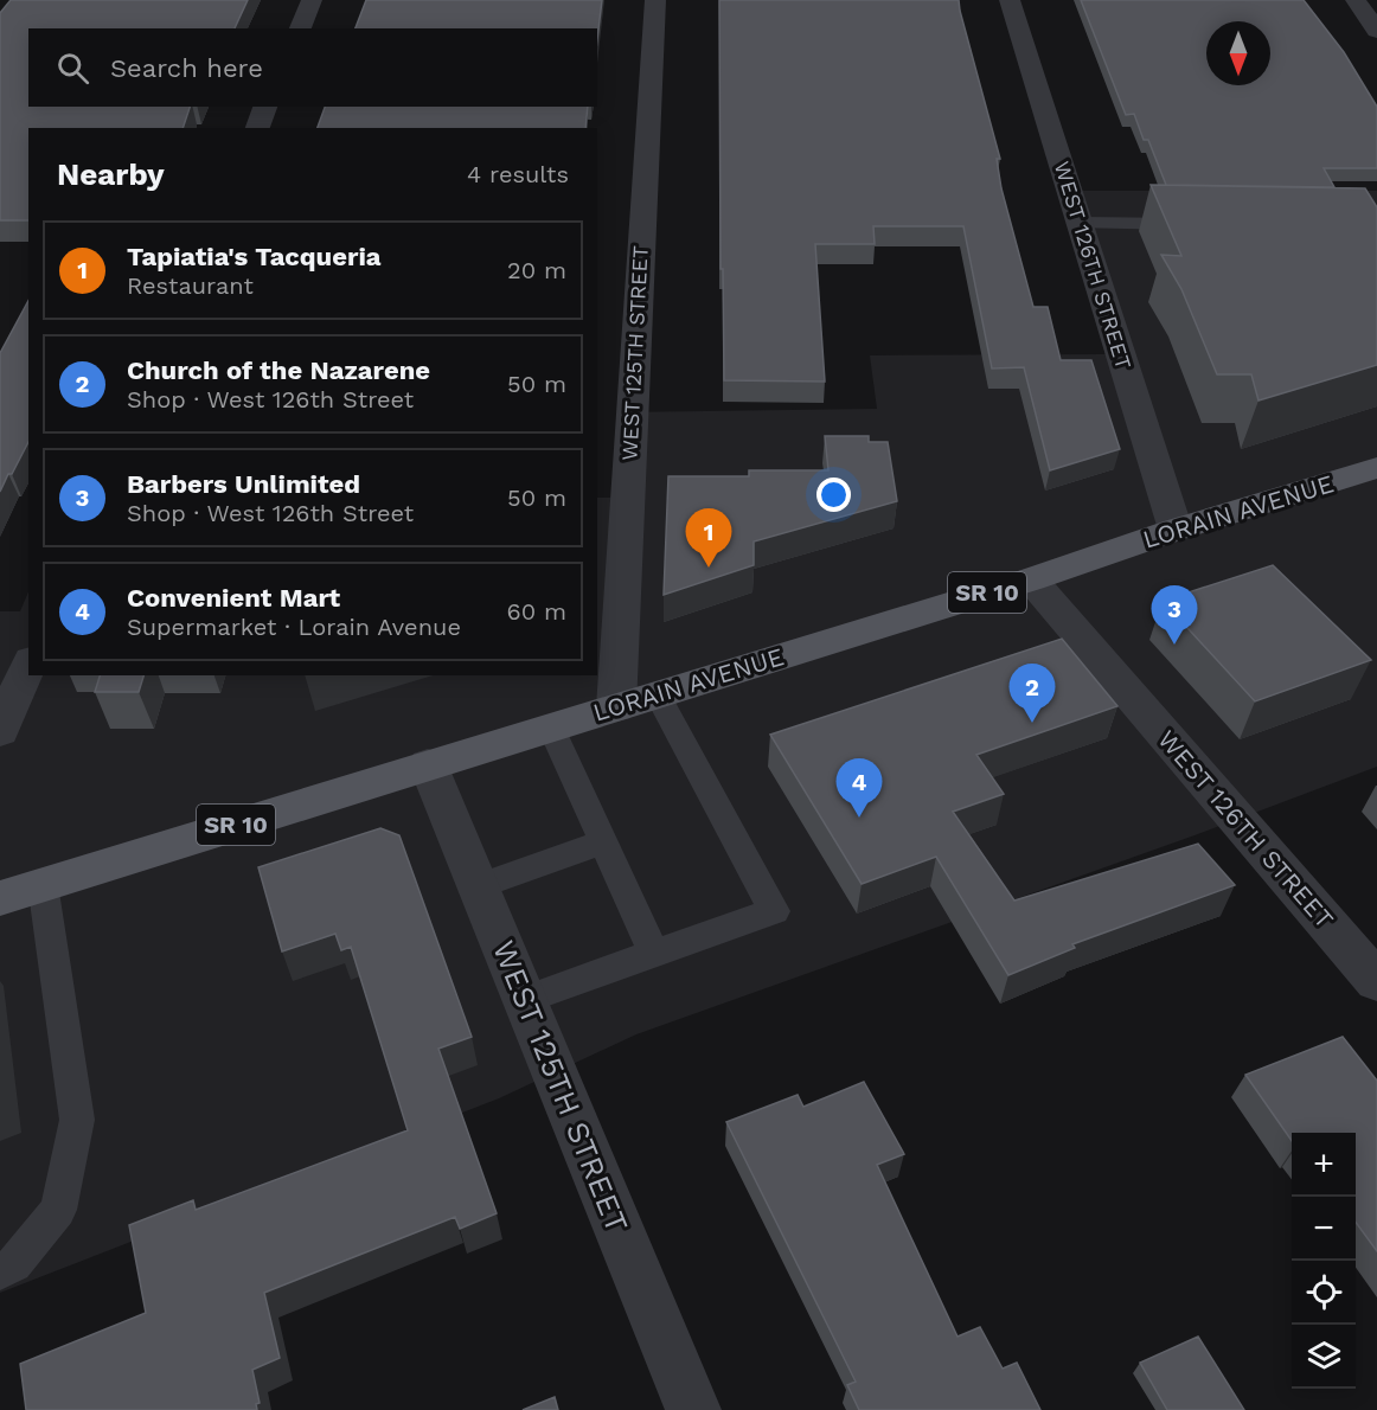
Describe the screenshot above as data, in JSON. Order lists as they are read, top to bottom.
{
  "streets": {
    "main road": ["LORAIN AVENUE", "SR 10"],
    "street": ["WEST 126TH STREET", "WEST 125TH STREET"]
  },
  "crossings": [
    ["WEST 126TH STREET", "LORAIN AVENUE"],
    ["WEST 125TH STREET", "LORAIN AVENUE"]
  ],
  "north": "bottom",
  "page": {
    "search": "Search here",
    "heading": ["Nearby", "4 results"],
    "list": [
      {
        "mark": "1",
        "name": "Tapiatia's Tacqueria",
        "note": "Restaurant",
        "value": "20 m"
      },
      {
        "mark": "2",
        "name": "Church of the Nazarene",
        "note": "Shop · West 126th Street",
        "value": "50 m"
      },
      {
        "mark": "3",
        "name": "Barbers Unlimited",
        "note": "Shop · West 126th Street",
        "value": "50 m"
      },
      {
        "mark": "4",
        "name": "Convenient Mart",
        "note": "Supermarket · Lorain Avenue",
        "value": "60 m"
      }
    ],
    "pins": [
      "1",
      "3",
      "2",
      "4"
    ],
    "map_buttons": ["+", "−"]
  }
}
